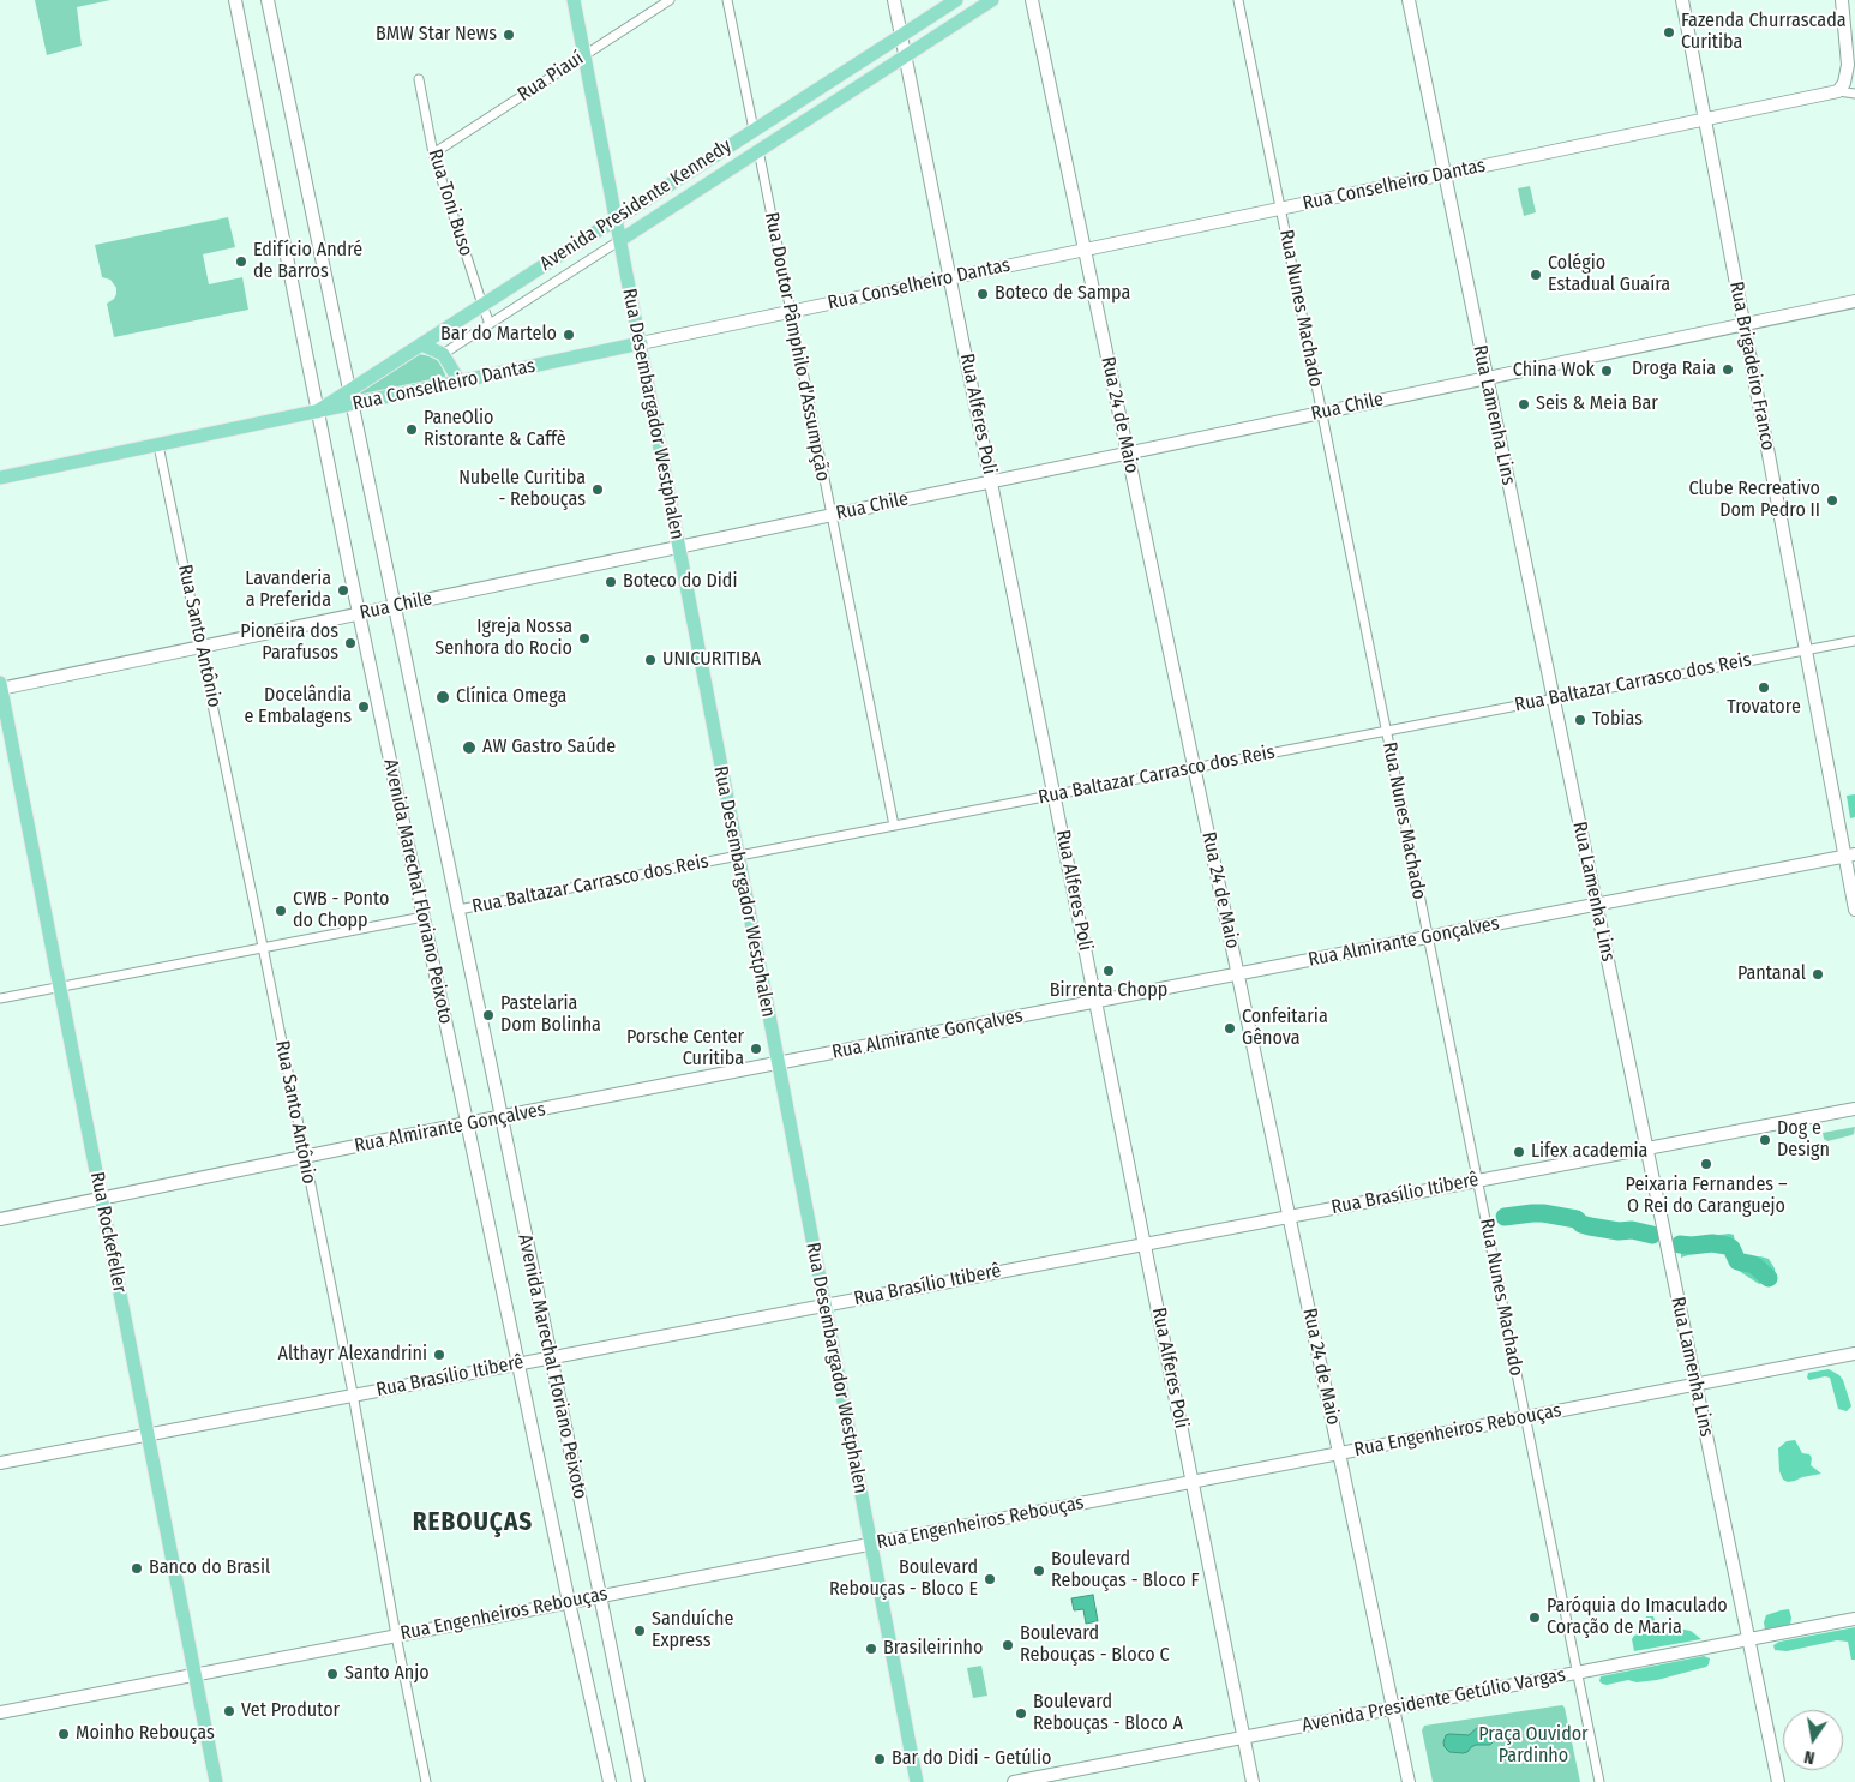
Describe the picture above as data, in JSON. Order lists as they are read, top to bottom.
{
  "streets": {
    "main road": [
      "Rua Conselheiro Dantas",
      "Avenida Presidente Kennedy",
      "Rua Brigadeiro Franco",
      "Rua Chile",
      "Rua Desembargador Westphalen",
      "Rua Alferes Poli",
      "Rua 24 de Maio",
      "Rua Lamenha Lins",
      "Avenida Marechal Floriano Peixoto",
      "Rua Almirante Gonçalves",
      "Rua Brasílio Itiberê",
      "Rua Rockefeller",
      "Rua Engenheiros Rebouças",
      "Avenida Presidente Getúlio Vargas"
    ],
    "street": [
      "Rua Piauí",
      "Rua Toni Buso",
      "Rua Nunes Machado",
      "Rua Doutor Pâmphilo d'Assumpção",
      "Rua Santo Antônio",
      "Rua Baltazar Carrasco dos Reis"
    ]
  },
  "crossings": [
    ["Rua Piauí", "Rua Toni Buso"],
    ["Rua Piauí", "Rua Desembargador Westphalen"],
    ["Rua Conselheiro Dantas", "Avenida Presidente Kennedy"],
    ["Rua Conselheiro Dantas", "Rua Nunes Machado"],
    ["Rua Conselheiro Dantas", "Rua Doutor Pâmphilo d'Assumpção"],
    ["Rua Conselheiro Dantas", "Rua Brigadeiro Franco"],
    ["Rua Conselheiro Dantas", "Rua Desembargador Westphalen"],
    ["Rua Conselheiro Dantas", "Rua Alferes Poli"],
    ["Rua Conselheiro Dantas", "Rua 24 de Maio"],
    ["Rua Conselheiro Dantas", "Rua Lamenha Lins"],
    ["Rua Conselheiro Dantas", "Rua Santo Antônio"],
    ["Rua Conselheiro Dantas", "Avenida Marechal Floriano Peixoto"],
    ["Rua Toni Buso", "Avenida Presidente Kennedy"],
    ["Avenida Presidente Kennedy", "Rua Doutor Pâmphilo d'Assumpção"],
    ["Avenida Presidente Kennedy", "Rua Desembargador Westphalen"],
    ["Avenida Presidente Kennedy", "Rua Alferes Poli"],
    ["Avenida Presidente Kennedy", "Avenida Marechal Floriano Peixoto"],
    ["Rua Nunes Machado", "Rua Chile"],
    ["Rua Nunes Machado", "Rua Baltazar Carrasco dos Reis"],
    ["Rua Nunes Machado", "Rua Almirante Gonçalves"],
    ["Rua Nunes Machado", "Rua Brasílio Itiberê"],
    ["Rua Nunes Machado", "Rua Engenheiros Rebouças"],
    ["Rua Nunes Machado", "Avenida Presidente Getúlio Vargas"],
    ["Rua Doutor Pâmphilo d'Assumpção", "Rua Chile"],
    ["Rua Doutor Pâmphilo d'Assumpção", "Rua Baltazar Carrasco dos Reis"],
    ["Rua Brigadeiro Franco", "Rua Chile"],
    ["Rua Brigadeiro Franco", "Rua Baltazar Carrasco dos Reis"],
    ["Rua Brigadeiro Franco", "Rua Almirante Gonçalves"],
    ["Rua Chile", "Rua Desembargador Westphalen"],
    ["Rua Chile", "Rua Alferes Poli"],
    ["Rua Chile", "Rua 24 de Maio"],
    ["Rua Chile", "Rua Lamenha Lins"],
    ["Rua Chile", "Rua Santo Antônio"],
    ["Rua Chile", "Avenida Marechal Floriano Peixoto"],
    ["Rua Chile", "Rua Rockefeller"],
    ["Rua Desembargador Westphalen", "Rua Baltazar Carrasco dos Reis"],
    ["Rua Desembargador Westphalen", "Rua Almirante Gonçalves"],
    ["Rua Desembargador Westphalen", "Rua Brasílio Itiberê"],
    ["Rua Desembargador Westphalen", "Rua Engenheiros Rebouças"],
    ["Rua Alferes Poli", "Rua Baltazar Carrasco dos Reis"],
    ["Rua Alferes Poli", "Rua Almirante Gonçalves"],
    ["Rua Alferes Poli", "Rua Brasílio Itiberê"],
    ["Rua Alferes Poli", "Rua Engenheiros Rebouças"],
    ["Rua Alferes Poli", "Avenida Presidente Getúlio Vargas"],
    ["Rua 24 de Maio", "Rua Baltazar Carrasco dos Reis"],
    ["Rua 24 de Maio", "Rua Almirante Gonçalves"],
    ["Rua 24 de Maio", "Rua Brasílio Itiberê"],
    ["Rua 24 de Maio", "Rua Engenheiros Rebouças"],
    ["Rua 24 de Maio", "Avenida Presidente Getúlio Vargas"],
    ["Rua Lamenha Lins", "Rua Baltazar Carrasco dos Reis"],
    ["Rua Lamenha Lins", "Rua Almirante Gonçalves"],
    ["Rua Lamenha Lins", "Rua Brasílio Itiberê"],
    ["Rua Lamenha Lins", "Rua Engenheiros Rebouças"],
    ["Rua Lamenha Lins", "Avenida Presidente Getúlio Vargas"],
    ["Rua Santo Antônio", "Rua Almirante Gonçalves"],
    ["Rua Santo Antônio", "Rua Brasílio Itiberê"],
    ["Rua Santo Antônio", "Rua Engenheiros Rebouças"],
    ["Rua Baltazar Carrasco dos Reis", "Avenida Marechal Floriano Peixoto"],
    ["Avenida Marechal Floriano Peixoto", "Rua Almirante Gonçalves"],
    ["Avenida Marechal Floriano Peixoto", "Rua Brasílio Itiberê"],
    ["Avenida Marechal Floriano Peixoto", "Rua Engenheiros Rebouças"],
    ["Rua Almirante Gonçalves", "Rua Rockefeller"],
    ["Rua Brasílio Itiberê", "Rua Rockefeller"],
    ["Rua Rockefeller", "Rua Engenheiros Rebouças"]
  ],
  "districts": ["REBOUÇAS"],
  "parks": ["Praça Ouvidor Pardinho"],
  "places": [
    "Fazenda Churrascada Curitiba",
    "BMW Star News",
    "Edifício André de Barros",
    "Colégio Estadual Guaíra",
    "Boteco de Sampa",
    "Bar do Martelo",
    "Droga Raia",
    "China Wok",
    "Seis & Meia Bar",
    "PaneOlio Ristorante & Caffè",
    "Nubelle Curitiba - Rebouças",
    "Clube Recreativo Dom Pedro II",
    "Boteco do Didi",
    "Lavanderia a Preferida",
    "Igreja Nossa Senhora do Rocio",
    "Pioneira dos Parafusos",
    "UNICURITIBA",
    "Trovatore",
    "Clínica Omega",
    "Docelândia e Embalagens",
    "Tobias",
    "AW Gastro Saúde",
    "CWB - Ponto do Chopp",
    "Birrenta Chopp",
    "Pantanal",
    "Pastelaria Dom Bolinha",
    "Confeitaria Gênova",
    "Porsche Center Curitiba",
    "Dog e Design",
    "Lifex academia",
    "Peixaria Fernandes – O Rei do Caranguejo",
    "Althayr Alexandrini",
    "Banco do Brasil",
    "Boulevard Rebouças - Bloco F",
    "Boulevard Rebouças - Bloco E",
    "Paróquia do Imaculado Coração de Maria",
    "Sanduíche Express",
    "Boulevard Rebouças - Bloco C",
    "Brasileirinho",
    "Santo Anjo",
    "Vet Produtor",
    "Boulevard Rebouças - Bloco A",
    "Moinho Rebouças",
    "Bar do Didi - Getúlio"
  ],
  "north": "bottom"
}
